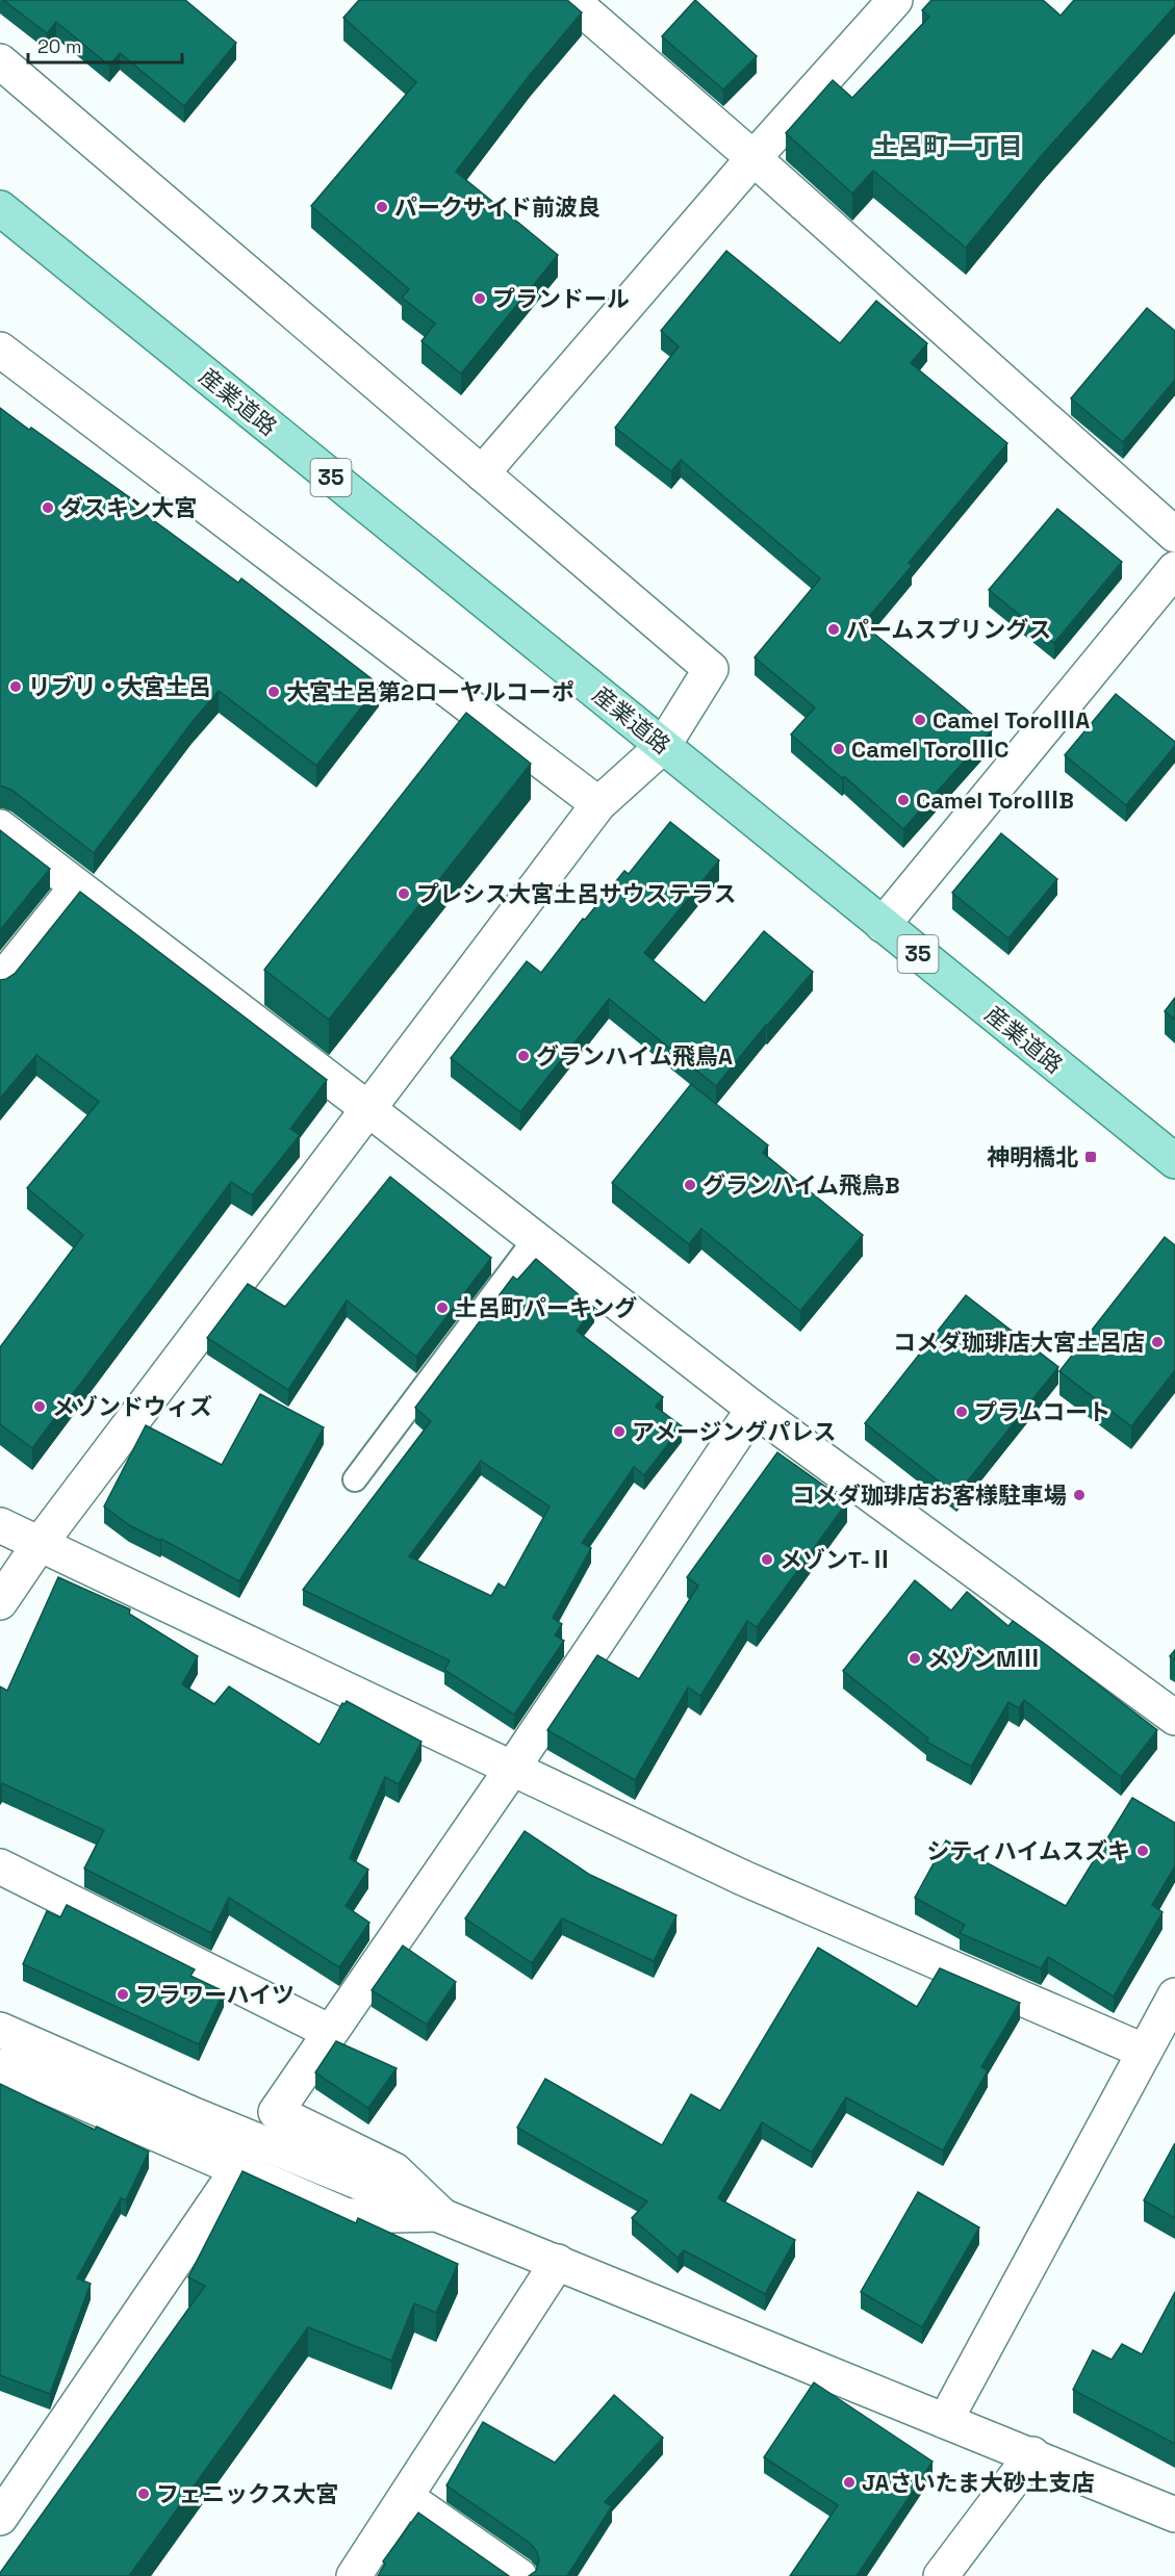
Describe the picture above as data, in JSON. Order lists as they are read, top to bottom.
{
  "streets": {
    "main road": ["産業道路", "35"]
  },
  "districts": ["土呂町一丁目"],
  "places": {
    "other": [
      "パークサイド前波良",
      "プランドール",
      "ダスキン大宮",
      "パームスプリングス",
      "リブリ・大宮土呂",
      "大宮土呂第2ローヤルコーポ",
      "Camel ToroⅢA",
      "Camel ToroⅢC",
      "Camel ToroⅢB",
      "プレシス大宮土呂サウステラス",
      "グランハイム飛鳥A",
      "グランハイム飛鳥B",
      "土呂町パーキング",
      "コメダ珈琲店大宮土呂店",
      "メゾンドウィズ",
      "プラムコート",
      "アメージングパレス",
      "コメダ珈琲店お客様駐車場",
      "メゾンT-Ⅱ",
      "メゾンMⅢ",
      "シティハイムスズキ",
      "フラワーハイツ",
      "JAさいたま大砂土支店",
      "フェニックス大宮"
    ],
    "transit": ["神明橋北"]
  },
  "scale_bar": "20 m"
}
